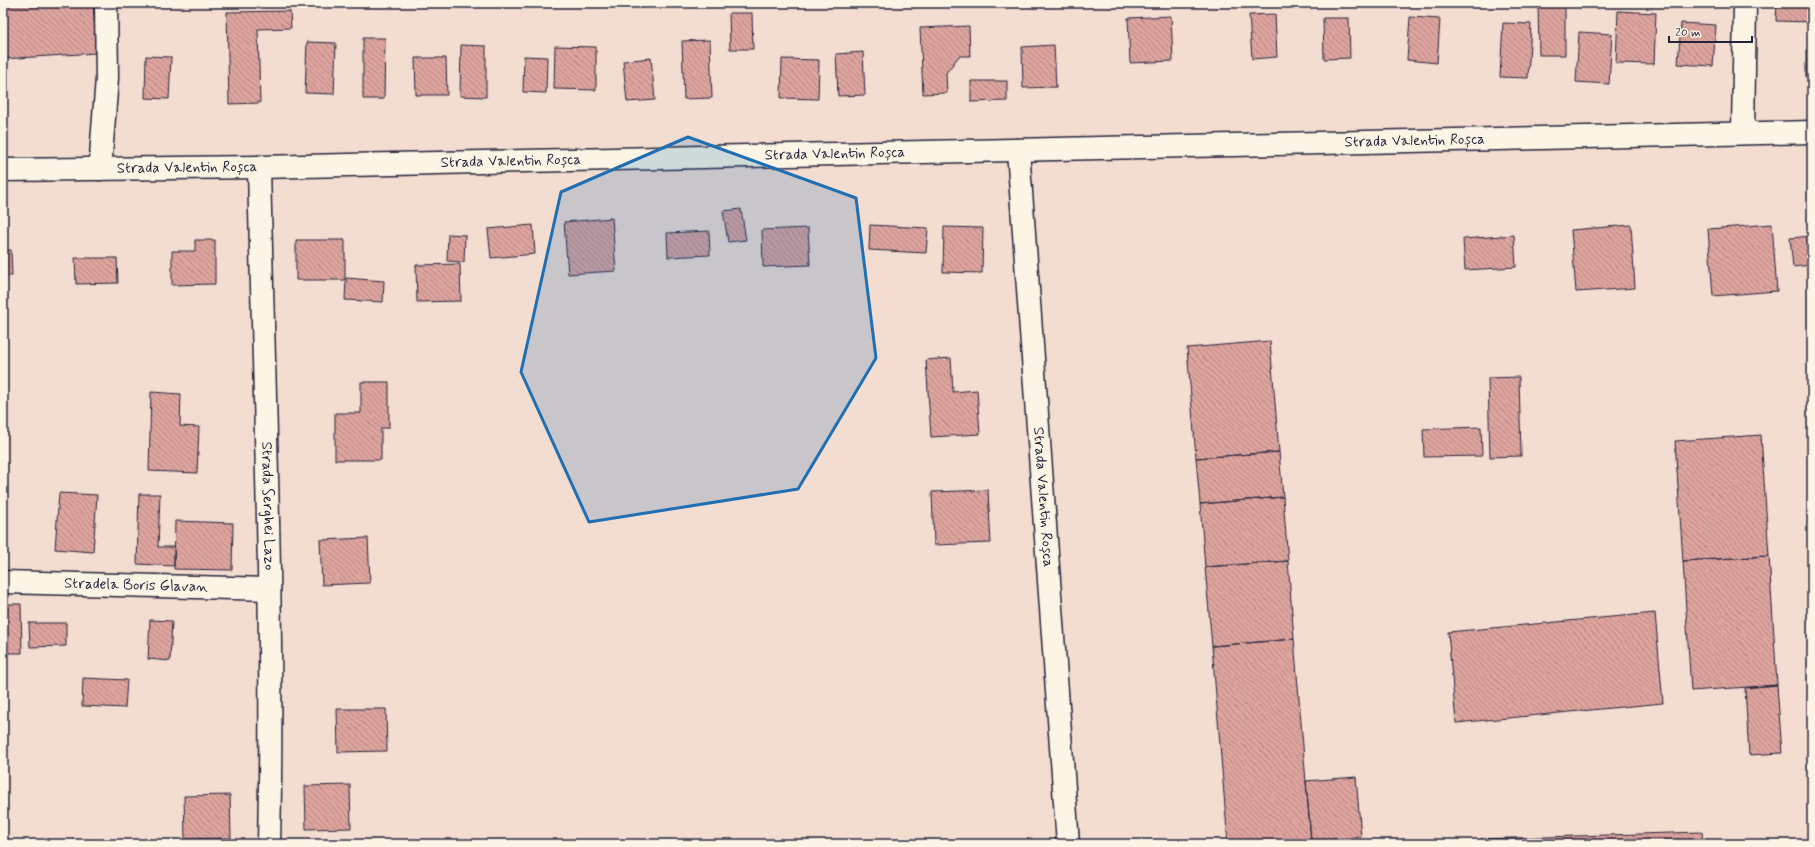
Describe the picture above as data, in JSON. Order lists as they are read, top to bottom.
{
  "streets": {
    "main road": ["Strada Valentin Roșca", "Strada Serghei Lazo", "Stradela Boris Glavan"]
  },
  "crossings": [
    ["Strada Valentin Roșca", "Strada Serghei Lazo"],
    ["Strada Serghei Lazo", "Stradela Boris Glavan"]
  ],
  "scale_bar": "20 m"
}
